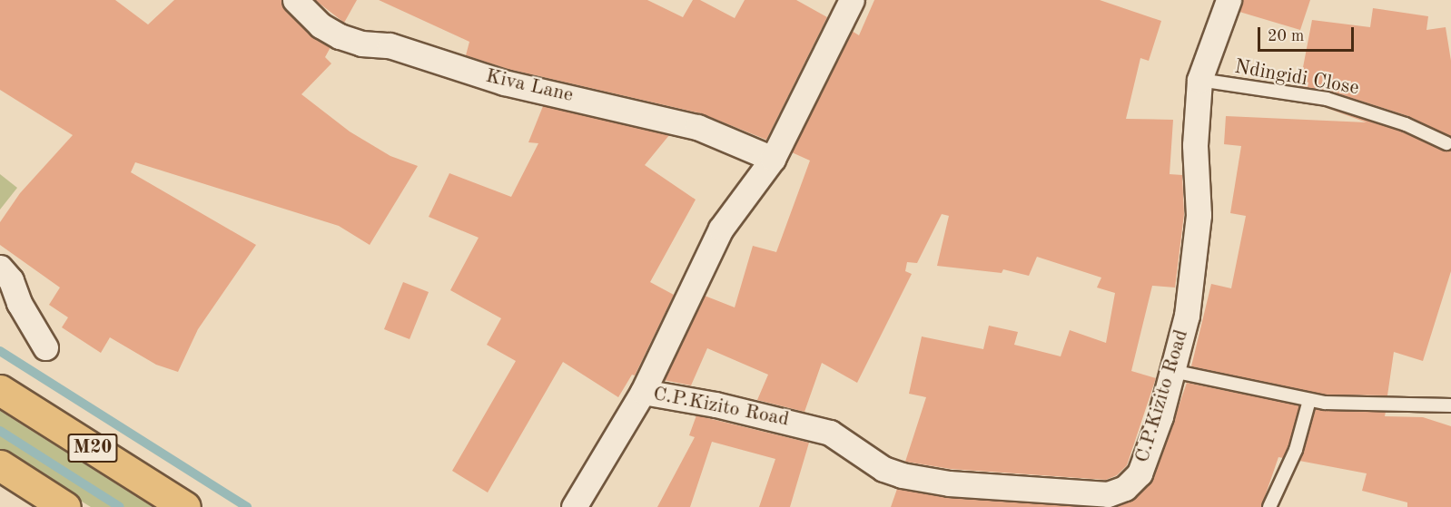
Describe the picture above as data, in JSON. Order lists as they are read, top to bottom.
{
  "streets": {
    "highway": ["M20"],
    "street": ["Kiva Lane", "C.P.Kizito Road"],
    "lane": ["Ndingidi Close"]
  },
  "crossings": [
    ["Ndingidi Close", "C.P.Kizito Road"]
  ],
  "scale_bar": "20 m"
}
